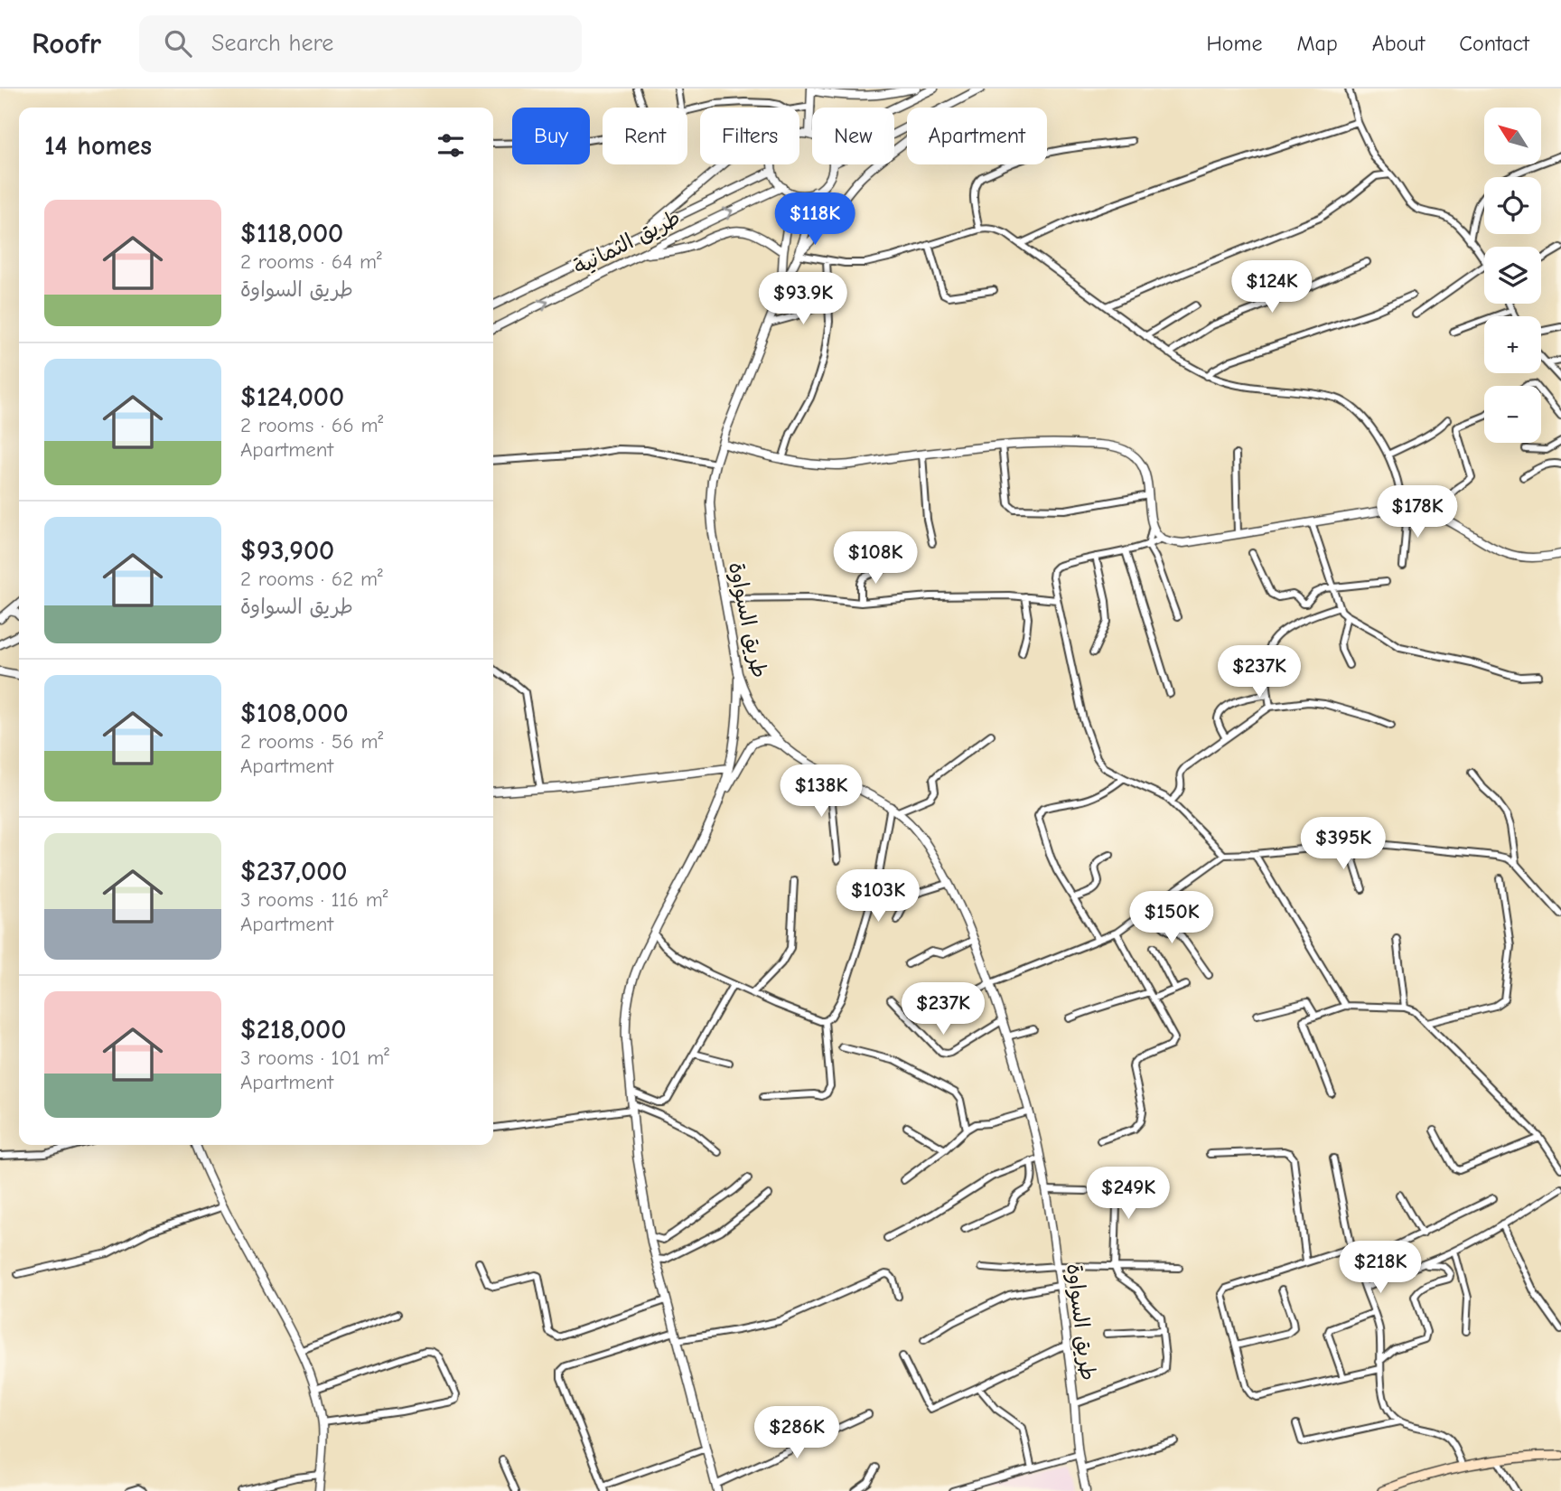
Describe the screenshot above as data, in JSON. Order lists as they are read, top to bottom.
{
  "streets": {
    "street": ["طريق الثمانية", "طريق السواوة"]
  },
  "north": "top left",
  "page": {
    "header": "Roofr",
    "search": "Search here",
    "nav": [
      "Home",
      "Map",
      "About",
      "Contact"
    ],
    "map_buttons": ["+", "−"],
    "chip": [
      "Buy",
      "Rent",
      "Filters",
      "New",
      "Apartment"
    ],
    "heading": "14 homes",
    "list": [
      {
        "name": "$118,000",
        "note": "2 rooms · 64 m² · طريق السواوة"
      },
      {
        "name": "$124,000",
        "note": "2 rooms · 66 m² · Apartment"
      },
      {
        "name": "$93,900",
        "note": "2 rooms · 62 m² · طريق السواوة"
      },
      {
        "name": "$108,000",
        "note": "2 rooms · 56 m² · Apartment"
      },
      {
        "name": "$237,000",
        "note": "3 rooms · 116 m² · Apartment"
      },
      {
        "name": "$218,000",
        "note": "3 rooms · 101 m² · Apartment"
      }
    ],
    "price": [
      "$118K",
      "$124K",
      "$93.9K",
      "$178K",
      "$108K",
      "$237K",
      "$138K",
      "$395K",
      "$103K",
      "$150K",
      "$237K",
      "$249K",
      "$218K",
      "$286K"
    ]
  }
}
